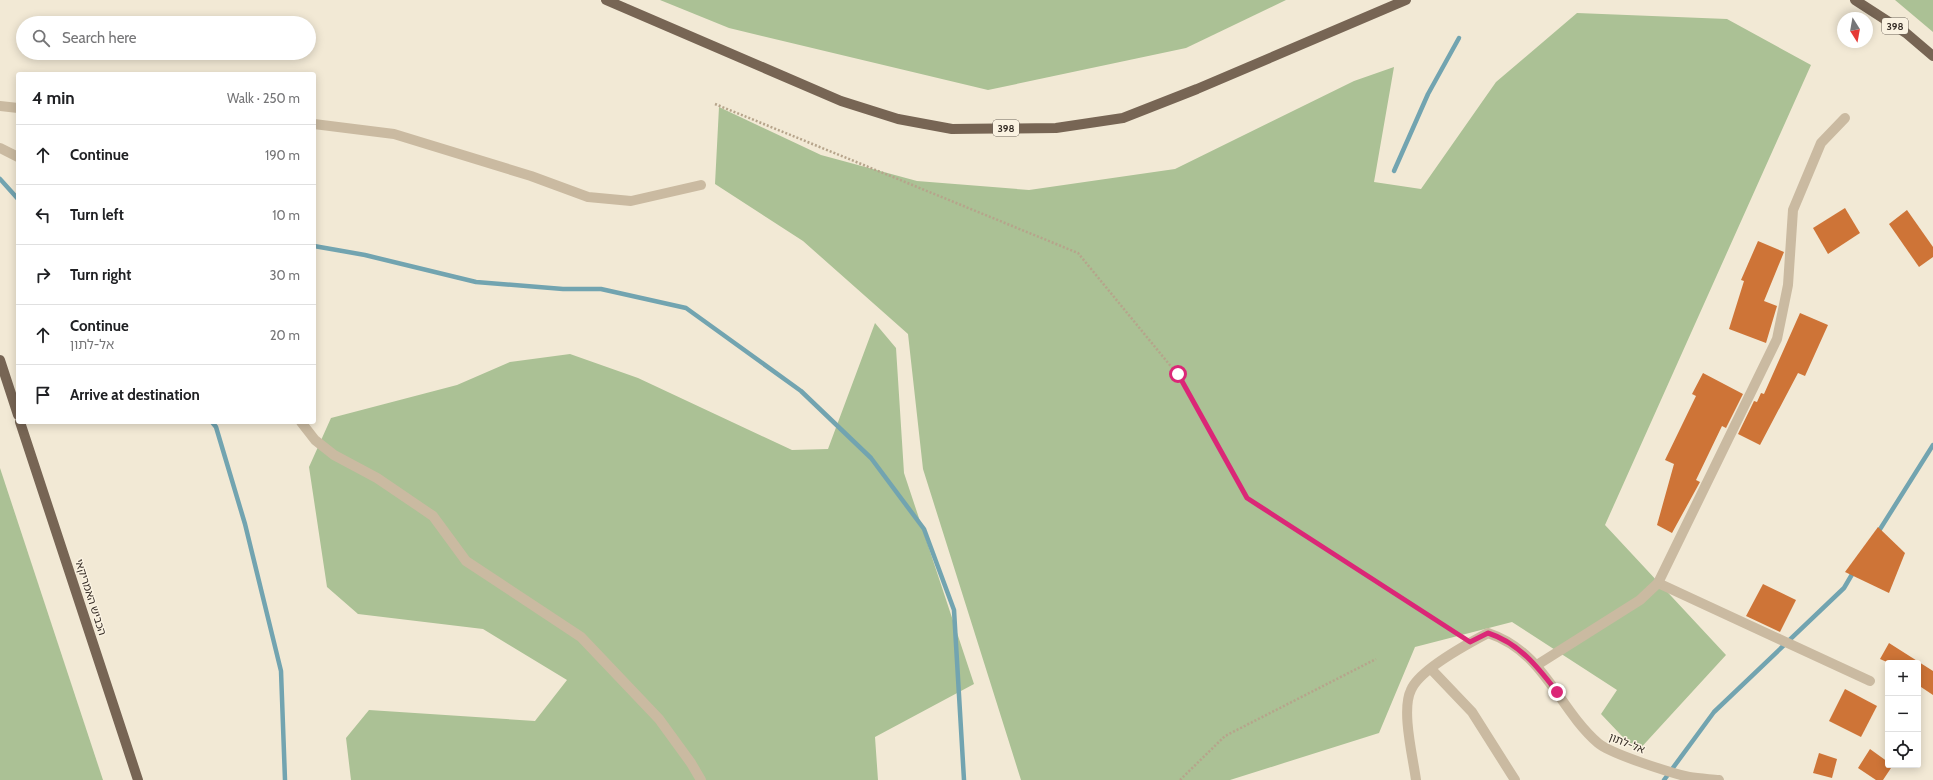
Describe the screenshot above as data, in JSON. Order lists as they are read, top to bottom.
{
  "streets": {
    "main road": ["398", "הכביש האמריקאי"],
    "street": ["אל-לתון"]
  },
  "north": "bottom",
  "page": {
    "search": "Search here",
    "heading": ["4 min", "Walk · 250 m"],
    "list": [
      ["Continue", "190 m"],
      ["Turn left", "10 m"],
      ["Turn right", "30 m"],
      ["Continue", "אל-לתון", "20 m"],
      "Arrive at destination"
    ],
    "map_buttons": ["+", "−"]
  }
}
